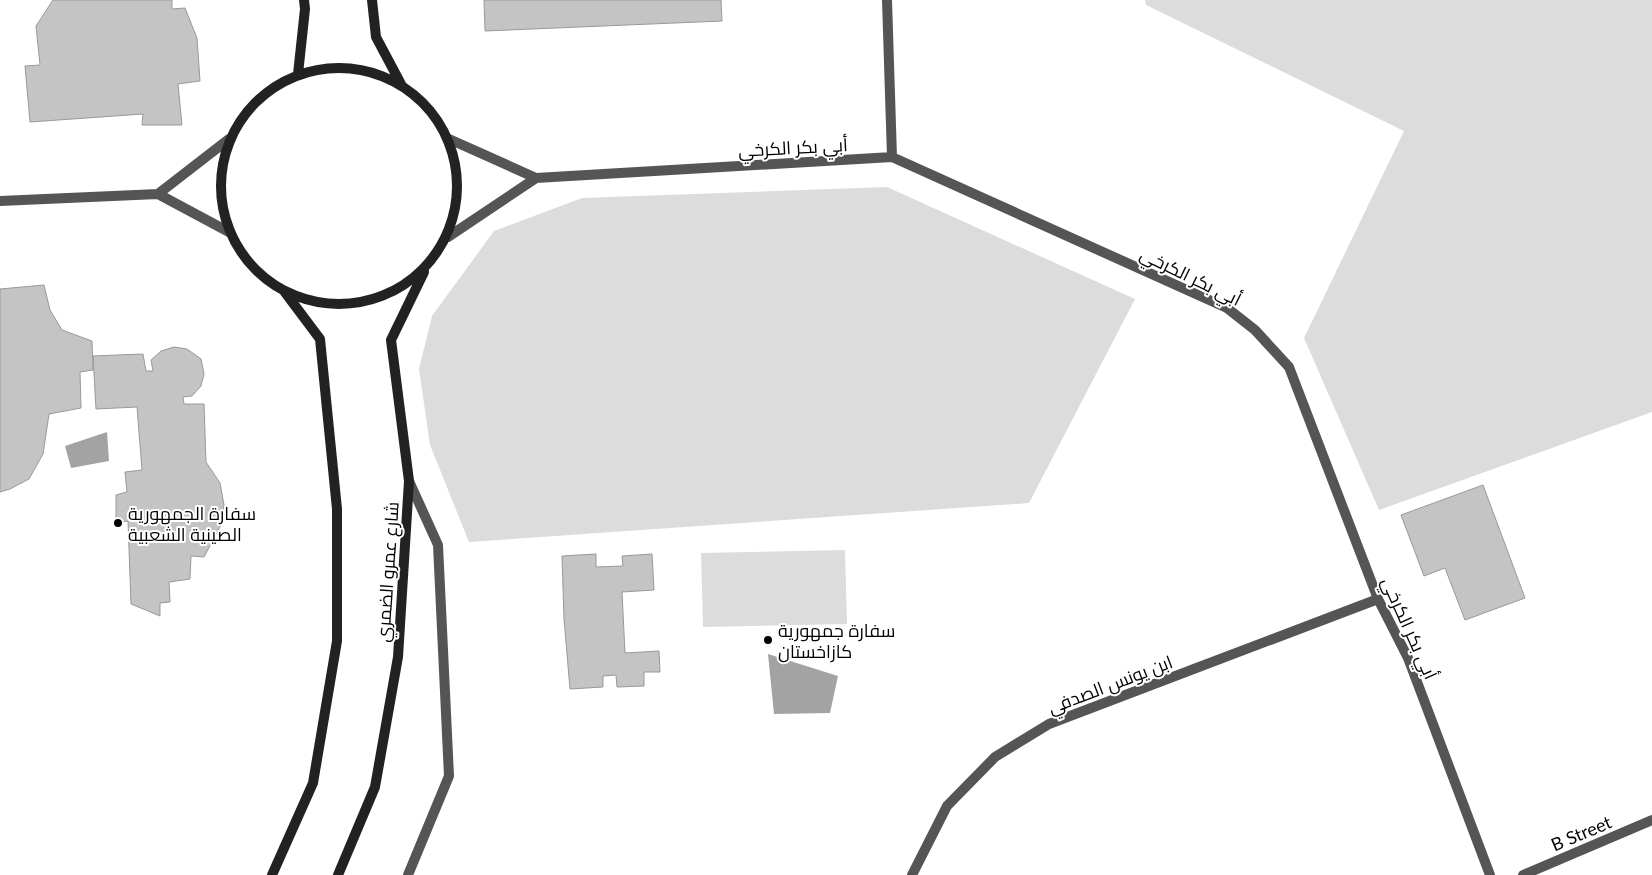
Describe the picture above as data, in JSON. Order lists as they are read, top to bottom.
{
  "streets": {
    "street": [
      "أبي بكر الكرخي",
      "شارع عمرو الضمري",
      "ابن يونس الصدفي",
      "B Street"
    ]
  },
  "crossings": [
    ["أبي بكر الكرخي", "ابن يونس الصدفي"]
  ],
  "places": ["سفارة الجمهورية الصينية الشعبية", "سفارة جمهورية كازاخستان"]
}
